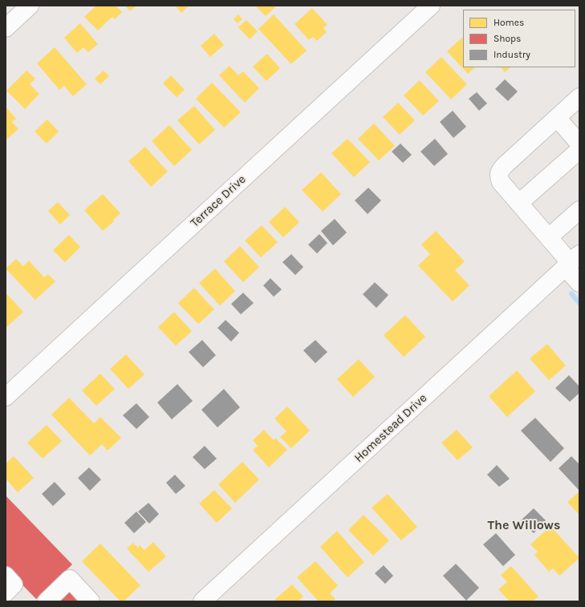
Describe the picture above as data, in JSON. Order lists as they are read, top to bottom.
{
  "streets": {
    "street": ["Terrace Drive", "Homestead Drive"]
  },
  "districts": ["The Willows"],
  "legend": ["Homes", "Shops", "Industry"]
}
